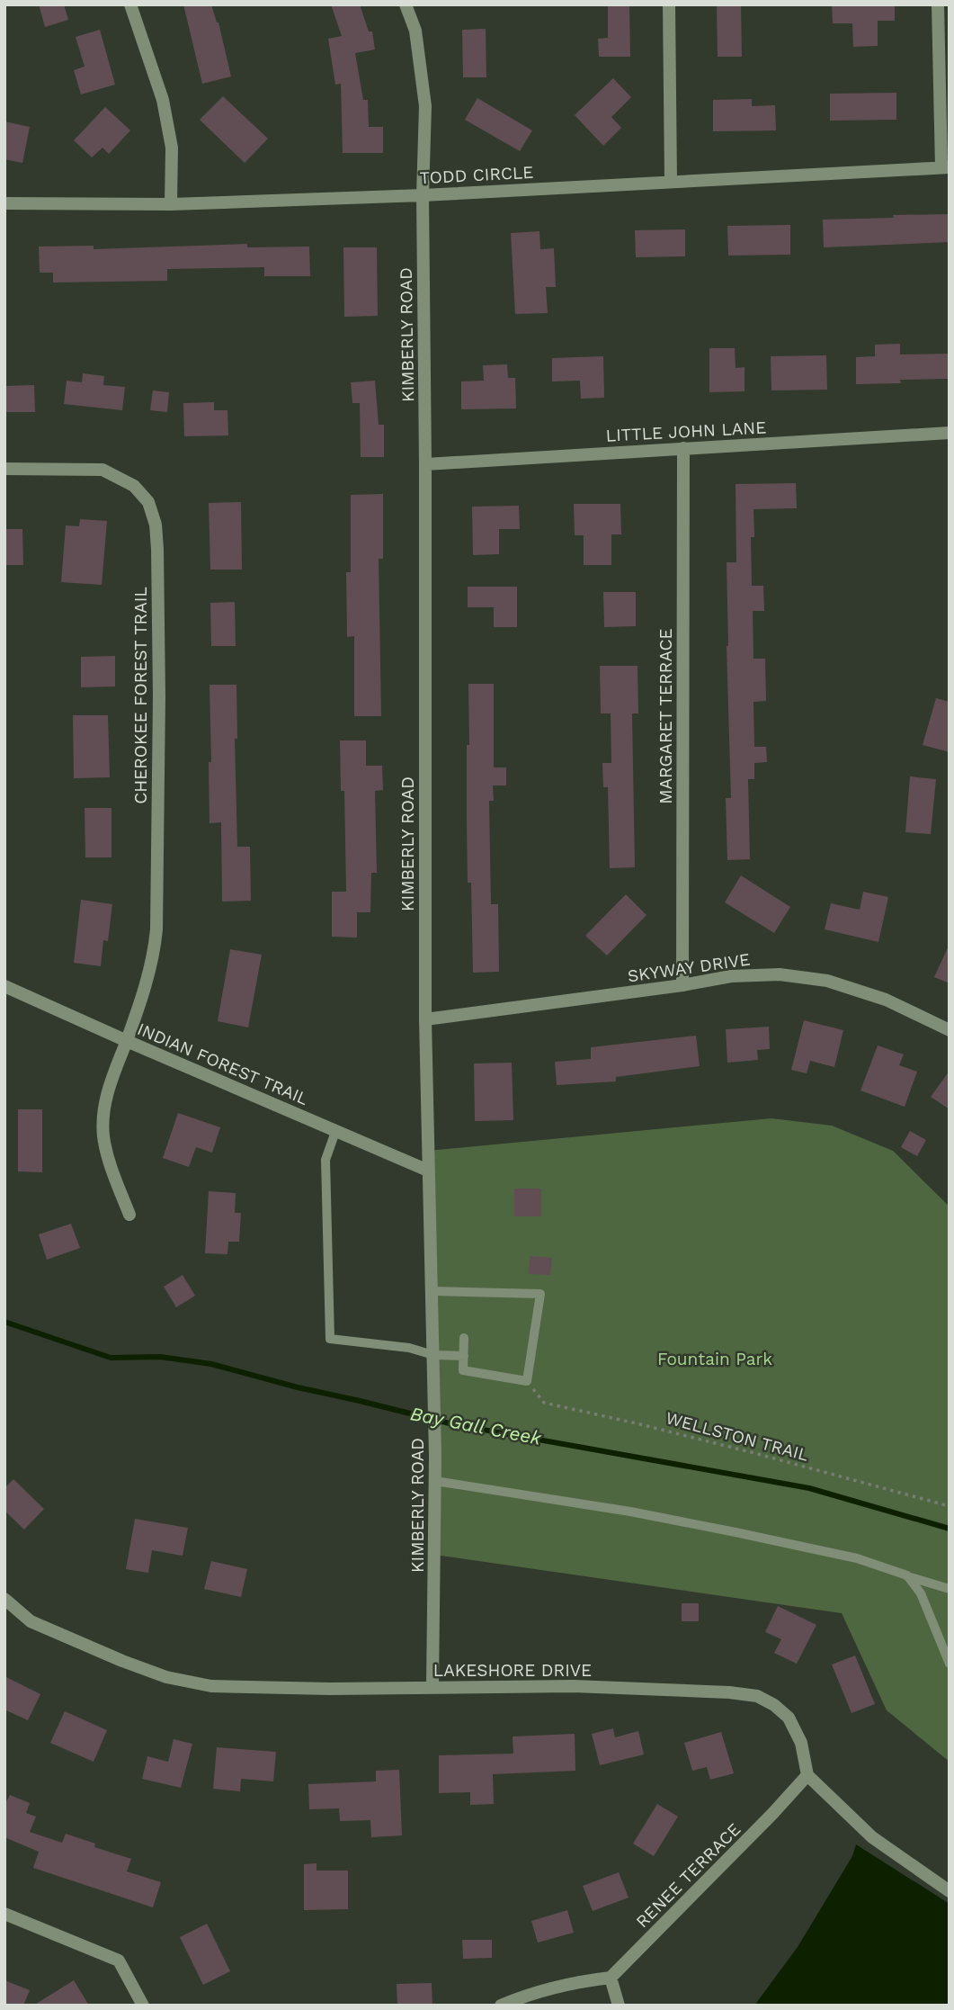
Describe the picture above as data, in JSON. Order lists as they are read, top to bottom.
{
  "streets": {
    "street": [
      "TODD CIRCLE",
      "KIMBERLY ROAD",
      "LITTLE JOHN LANE",
      "CHEROKEE FOREST TRAIL",
      "MARGARET TERRACE",
      "SKYWAY DRIVE",
      "INDIAN FOREST TRAIL",
      "LAKESHORE DRIVE",
      "RENEE TERRACE"
    ],
    "path": ["WELLSTON TRAIL"]
  },
  "crossings": [
    ["TODD CIRCLE", "KIMBERLY ROAD"],
    ["KIMBERLY ROAD", "LITTLE JOHN LANE"],
    ["KIMBERLY ROAD", "SKYWAY DRIVE"],
    ["KIMBERLY ROAD", "INDIAN FOREST TRAIL"],
    ["KIMBERLY ROAD", "LAKESHORE DRIVE"],
    ["LITTLE JOHN LANE", "MARGARET TERRACE"],
    ["CHEROKEE FOREST TRAIL", "INDIAN FOREST TRAIL"],
    ["MARGARET TERRACE", "SKYWAY DRIVE"],
    ["LAKESHORE DRIVE", "RENEE TERRACE"]
  ],
  "water": ["Bay Gall Creek"],
  "parks": ["Fountain Park"]
}
